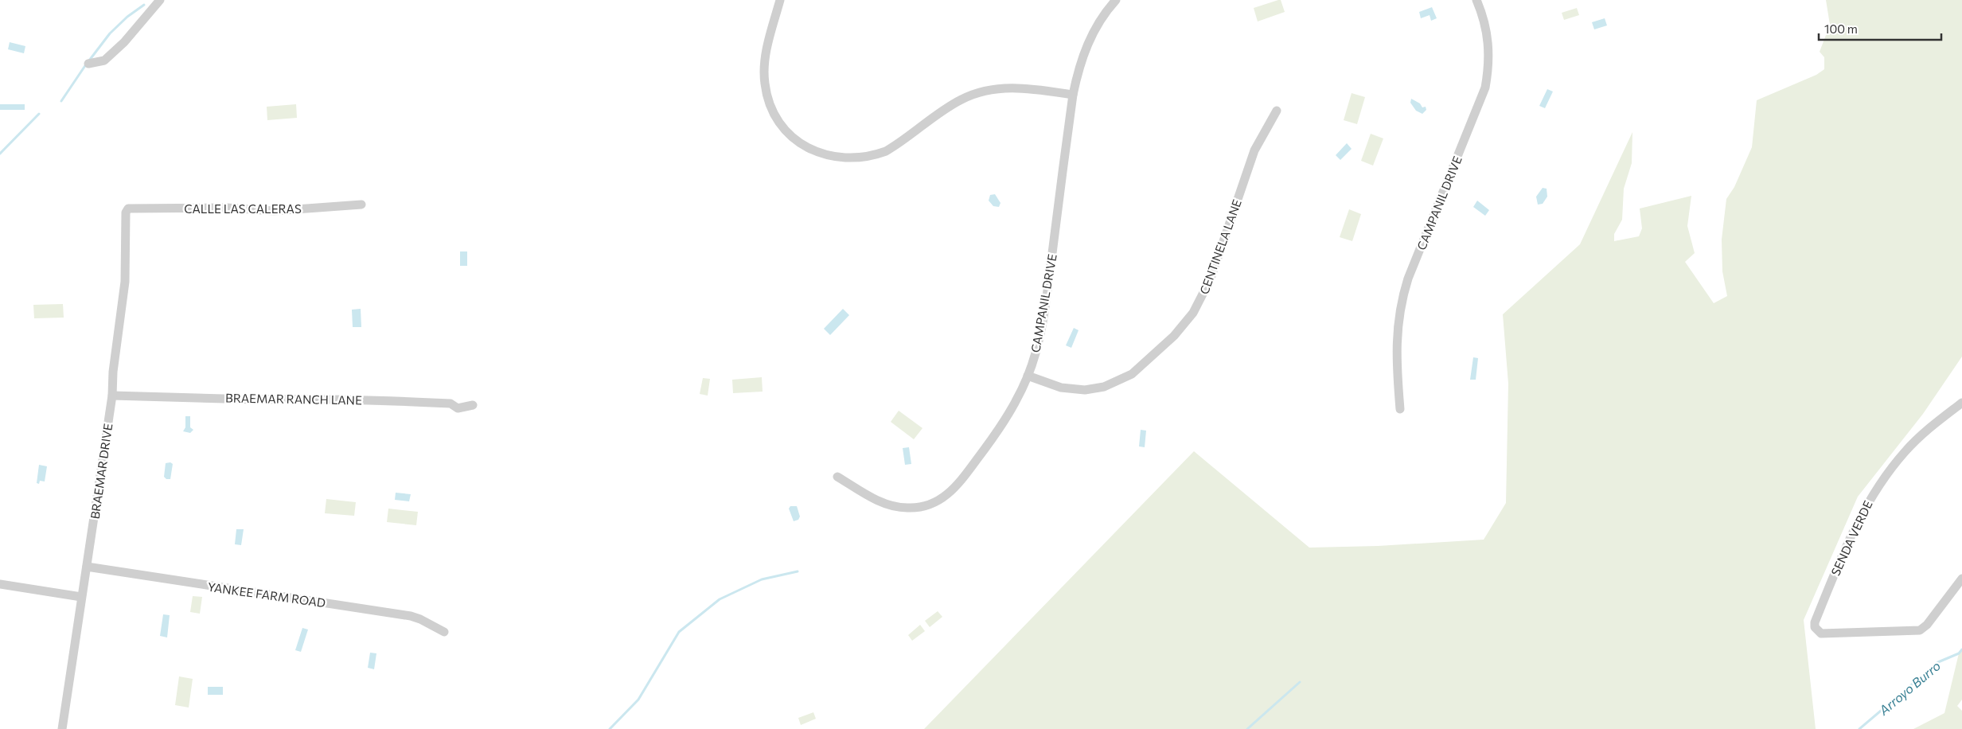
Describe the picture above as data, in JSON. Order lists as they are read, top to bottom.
{
  "streets": {
    "street": [
      "CAMPANIL DRIVE",
      "CALLE LAS CALERAS",
      "CENTINELA LANE",
      "BRAEMAR RANCH LANE",
      "BRAEMAR DRIVE",
      "SENDA VERDE",
      "YANKEE FARM ROAD"
    ]
  },
  "crossings": [
    ["CAMPANIL DRIVE", "CENTINELA LANE"],
    ["CALLE LAS CALERAS", "BRAEMAR DRIVE"],
    ["BRAEMAR RANCH LANE", "BRAEMAR DRIVE"],
    ["BRAEMAR DRIVE", "YANKEE FARM ROAD"]
  ],
  "water": ["Arroyo Burro"],
  "scale_bar": "100 m"
}
